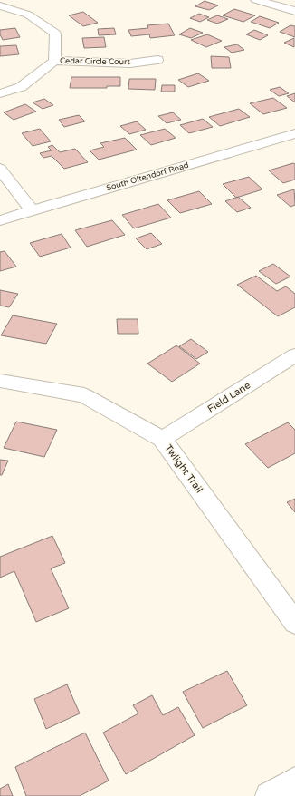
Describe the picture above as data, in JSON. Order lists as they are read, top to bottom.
{
  "streets": {
    "street": [
      "Cedar Circle Court",
      "South Oltendorf Road",
      "Field Lane",
      "Twlight Trail"
    ]
  },
  "crossings": [
    ["Field Lane", "Twlight Trail"]
  ]
}
